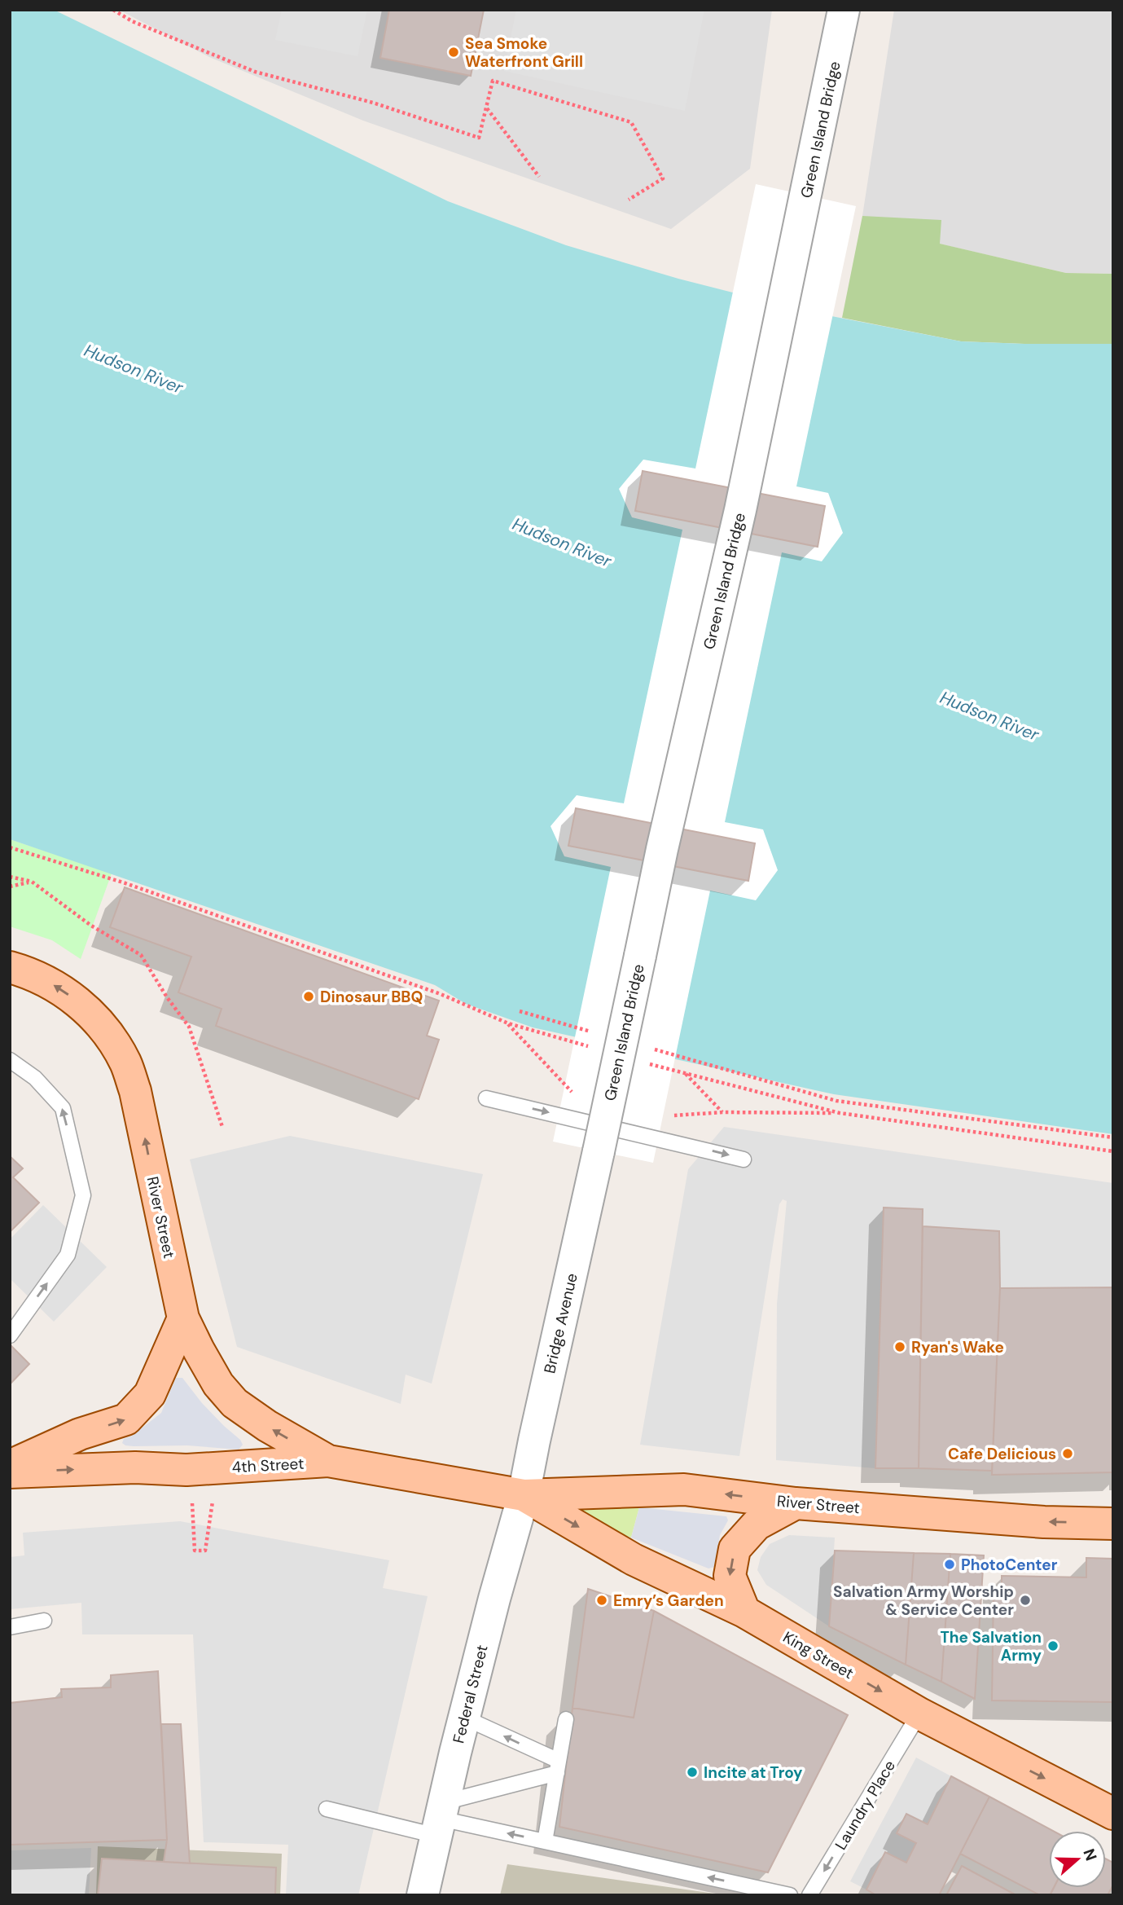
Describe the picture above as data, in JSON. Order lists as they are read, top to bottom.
{
  "streets": {
    "main road": ["River Street", "4th Street", "King Street"],
    "street": ["Green Island Bridge", "Bridge Avenue", "Federal Street"],
    "lane": ["Laundry Place"]
  },
  "crossings": [
    ["Green Island Bridge", "Bridge Avenue"],
    ["River Street", "Bridge Avenue"],
    ["River Street", "4th Street"],
    ["River Street", "King Street"],
    ["River Street", "Federal Street"],
    ["Bridge Avenue", "4th Street"],
    ["Bridge Avenue", "King Street"],
    ["Bridge Avenue", "Federal Street"],
    ["4th Street", "King Street"],
    ["4th Street", "Federal Street"],
    ["King Street", "Federal Street"],
    ["King Street", "Laundry Place"]
  ],
  "one_way": [
    "River Street",
    "4th Street",
    "King Street",
    "Laundry Place"
  ],
  "water": ["Hudson River"],
  "places": [
    "Sea Smoke Waterfront Grill",
    "Dinosaur BBQ",
    "Ryan's Wake",
    "Cafe Delicious",
    "PhotoCenter",
    "Emry’s Garden",
    "Salvation Army Worship & Service Center",
    "The Salvation Army",
    "Incite at Troy"
  ],
  "north": "right"
}
